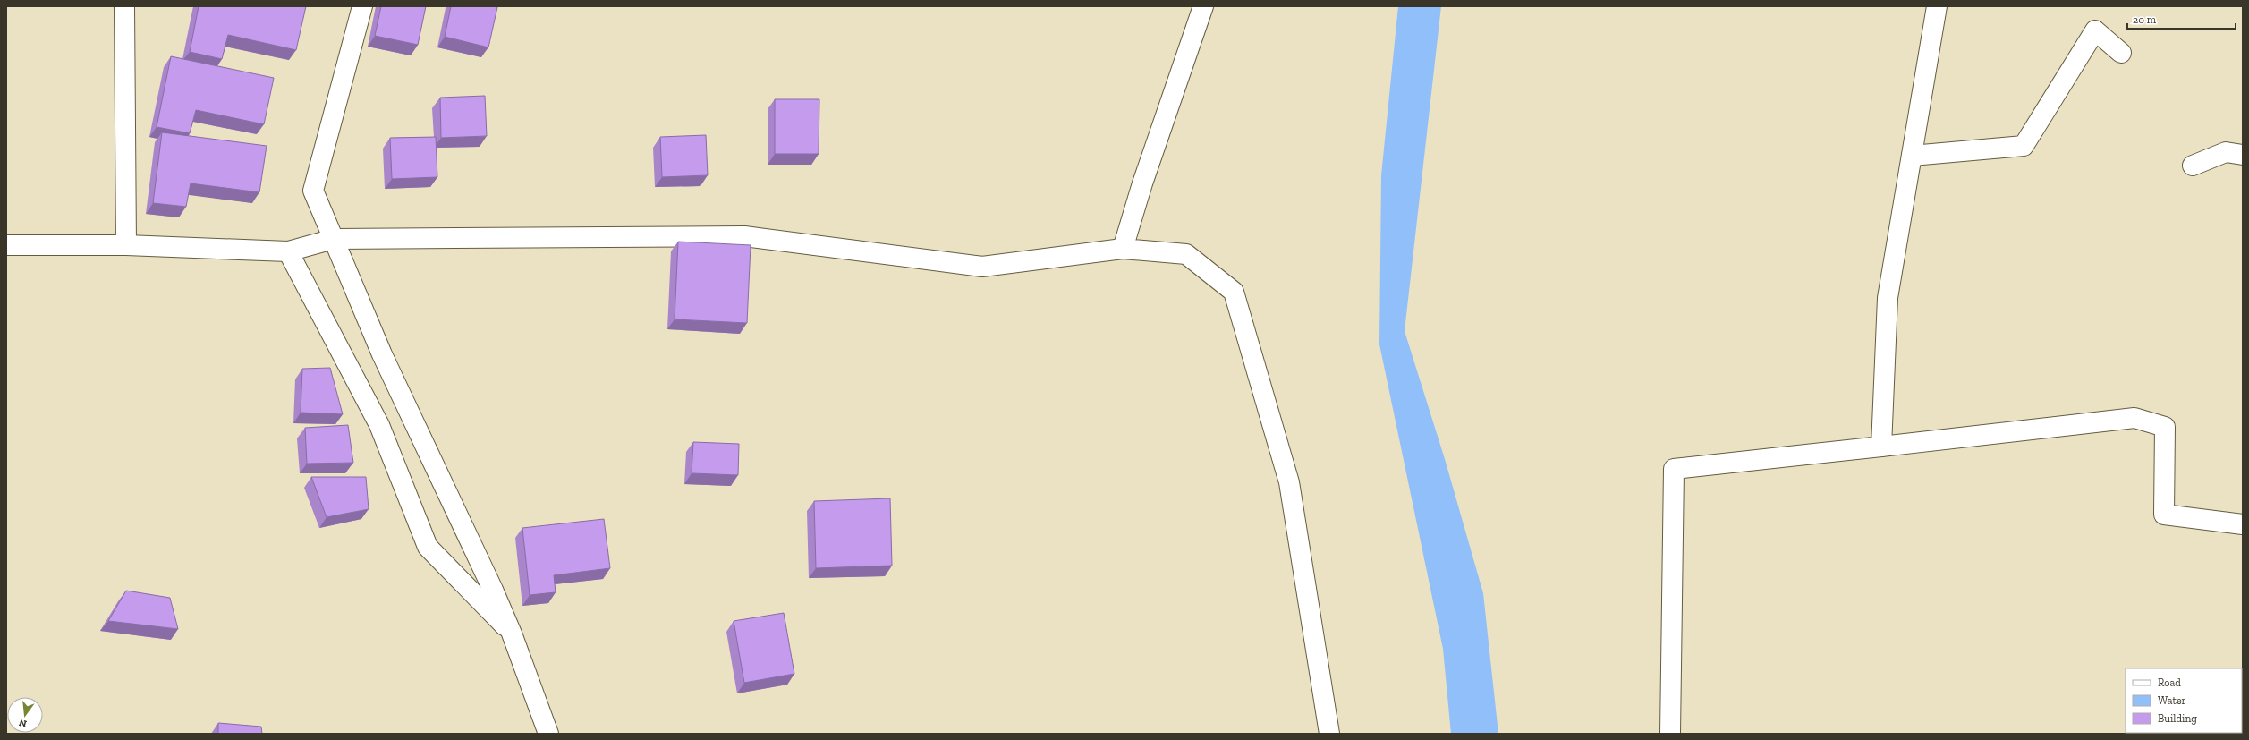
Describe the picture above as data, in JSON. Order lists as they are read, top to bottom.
{
  "legend": ["Road", "Water", "Building"],
  "scale_bar": "20 m",
  "north": "bottom"
}
